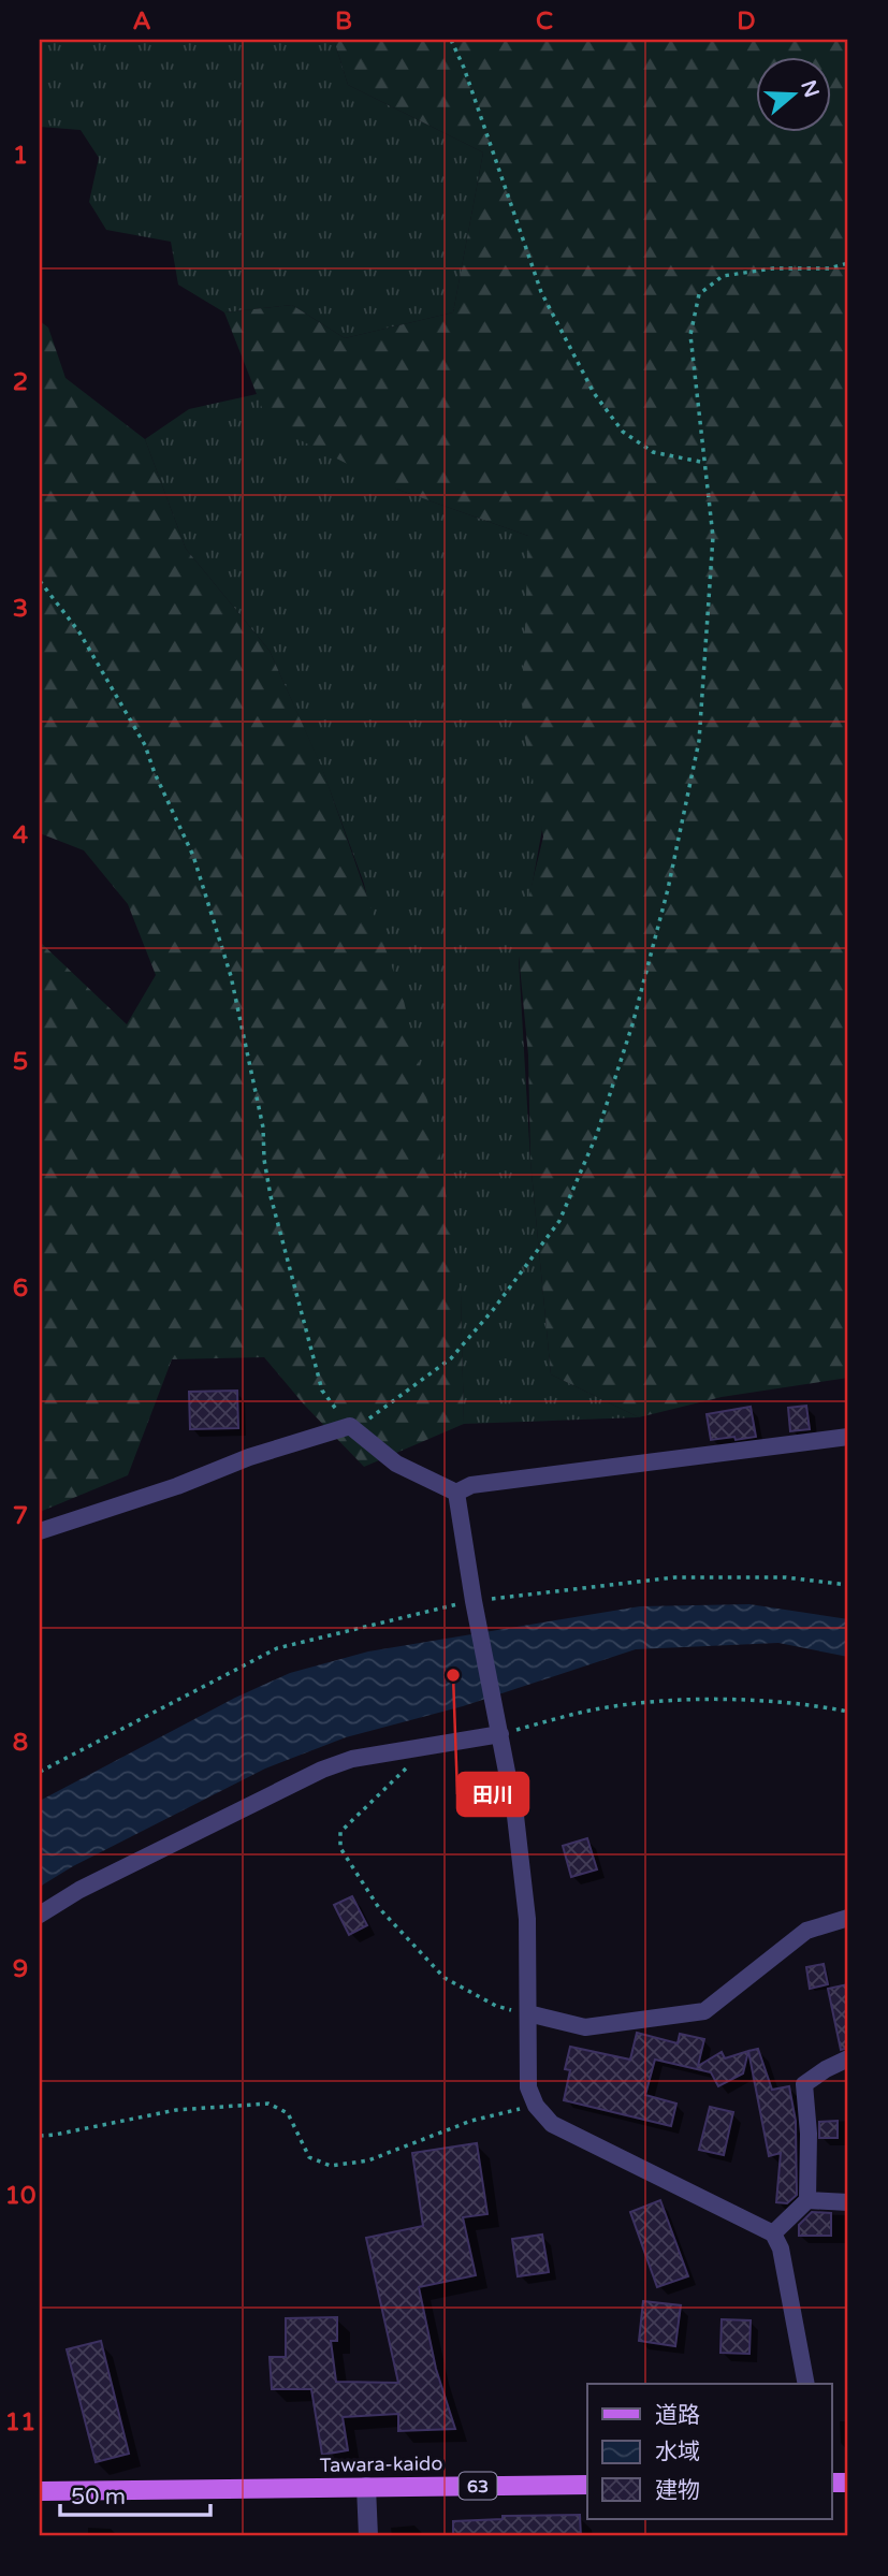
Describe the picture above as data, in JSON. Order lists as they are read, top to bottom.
{
  "streets": {
    "main road": ["Tawara-kaido", "63"]
  },
  "places": ["田川"],
  "legend": ["道路", "水域", "建物"],
  "scale_bar": "50 m",
  "north": "right",
  "grid": {
    "columns": [
      "A",
      "B",
      "C",
      "D"
    ],
    "rows": [
      "1",
      "2",
      "3",
      "4",
      "5",
      "6",
      "7",
      "8",
      "9",
      "10",
      "11"
    ]
  }
}
